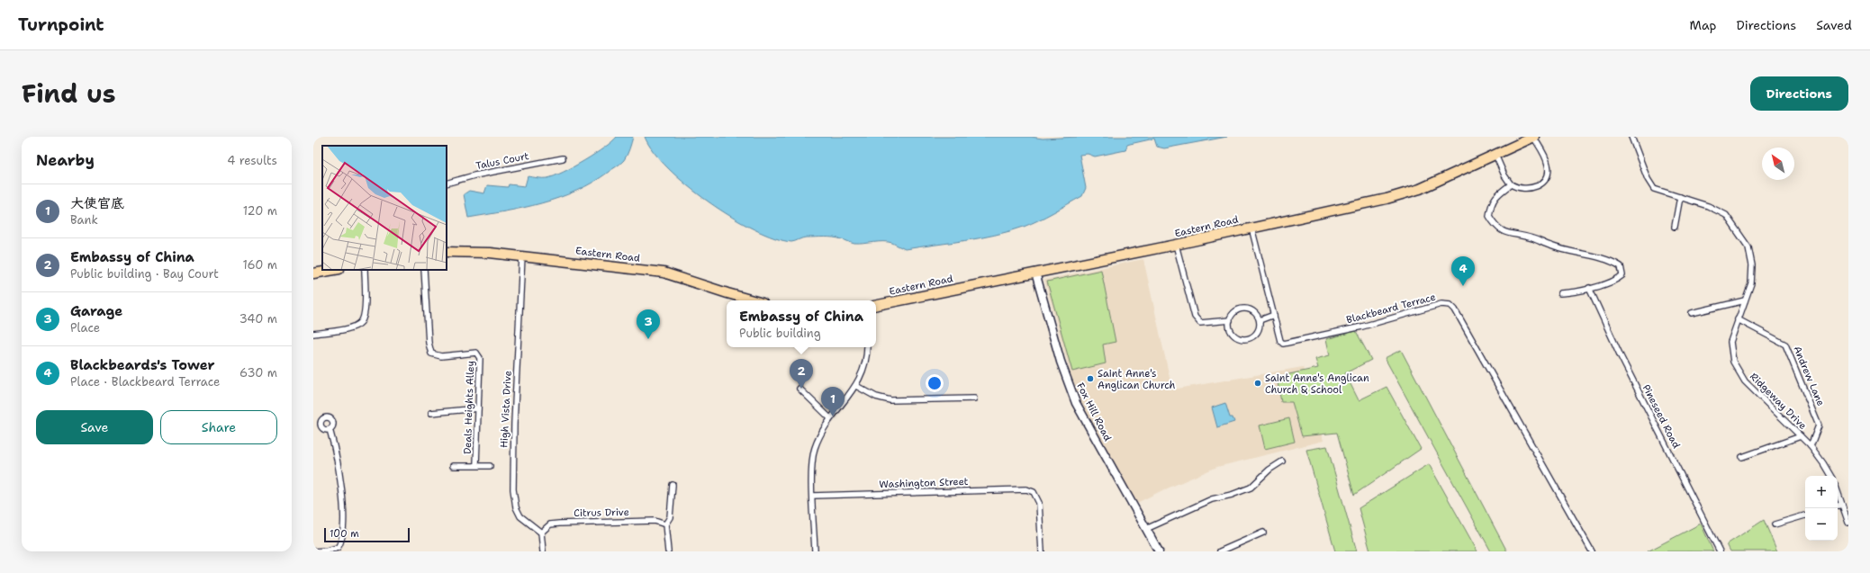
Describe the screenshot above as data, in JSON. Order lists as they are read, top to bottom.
{
  "streets": {
    "highway": ["Eastern Road"],
    "main road": ["Fox Hill Road"],
    "street": [
      "Talus Court",
      "Blackbeard Terrace",
      "Andrew Lane",
      "Ridgeway Drive",
      "Deals Heights Alley",
      "High Vista Drive",
      "Pineseed Road",
      "Washington Street",
      "Citrus Drive"
    ]
  },
  "crossings": [
    ["Eastern Road", "Blackbeard Terrace"],
    ["Eastern Road", "High Vista Drive"],
    ["Eastern Road", "Fox Hill Road"],
    ["Andrew Lane", "Ridgeway Drive"],
    ["High Vista Drive", "Citrus Drive"]
  ],
  "places": ["Saint Anne's Anglican Church", "Saint Anne's Anglican Church & School"],
  "scale_bar": "100 m",
  "north": "top left",
  "page": {
    "header": "Turnpoint",
    "nav": ["Map", "Directions", "Saved"],
    "title": "Find us",
    "buttons": [
      "Directions",
      ["Save", "Share"]
    ],
    "heading": ["Nearby", "4 results"],
    "list": [
      {
        "mark": "1",
        "name": "大使官底",
        "note": "Bank",
        "value": "120 m"
      },
      {
        "mark": "2",
        "name": "Embassy of China",
        "note": "Public building · Bay Court",
        "value": "160 m"
      },
      {
        "mark": "3",
        "name": "Garage",
        "note": "Place",
        "value": "340 m"
      },
      {
        "mark": "4",
        "name": "Blackbeards's Tower",
        "note": "Place · Blackbeard Terrace",
        "value": "630 m"
      }
    ],
    "pins": [
      "4",
      "3",
      "2",
      "1"
    ],
    "popup": ["Embassy of China", "Public building"],
    "map_buttons": ["+", "−"],
    "scale": "100 m"
  }
}
